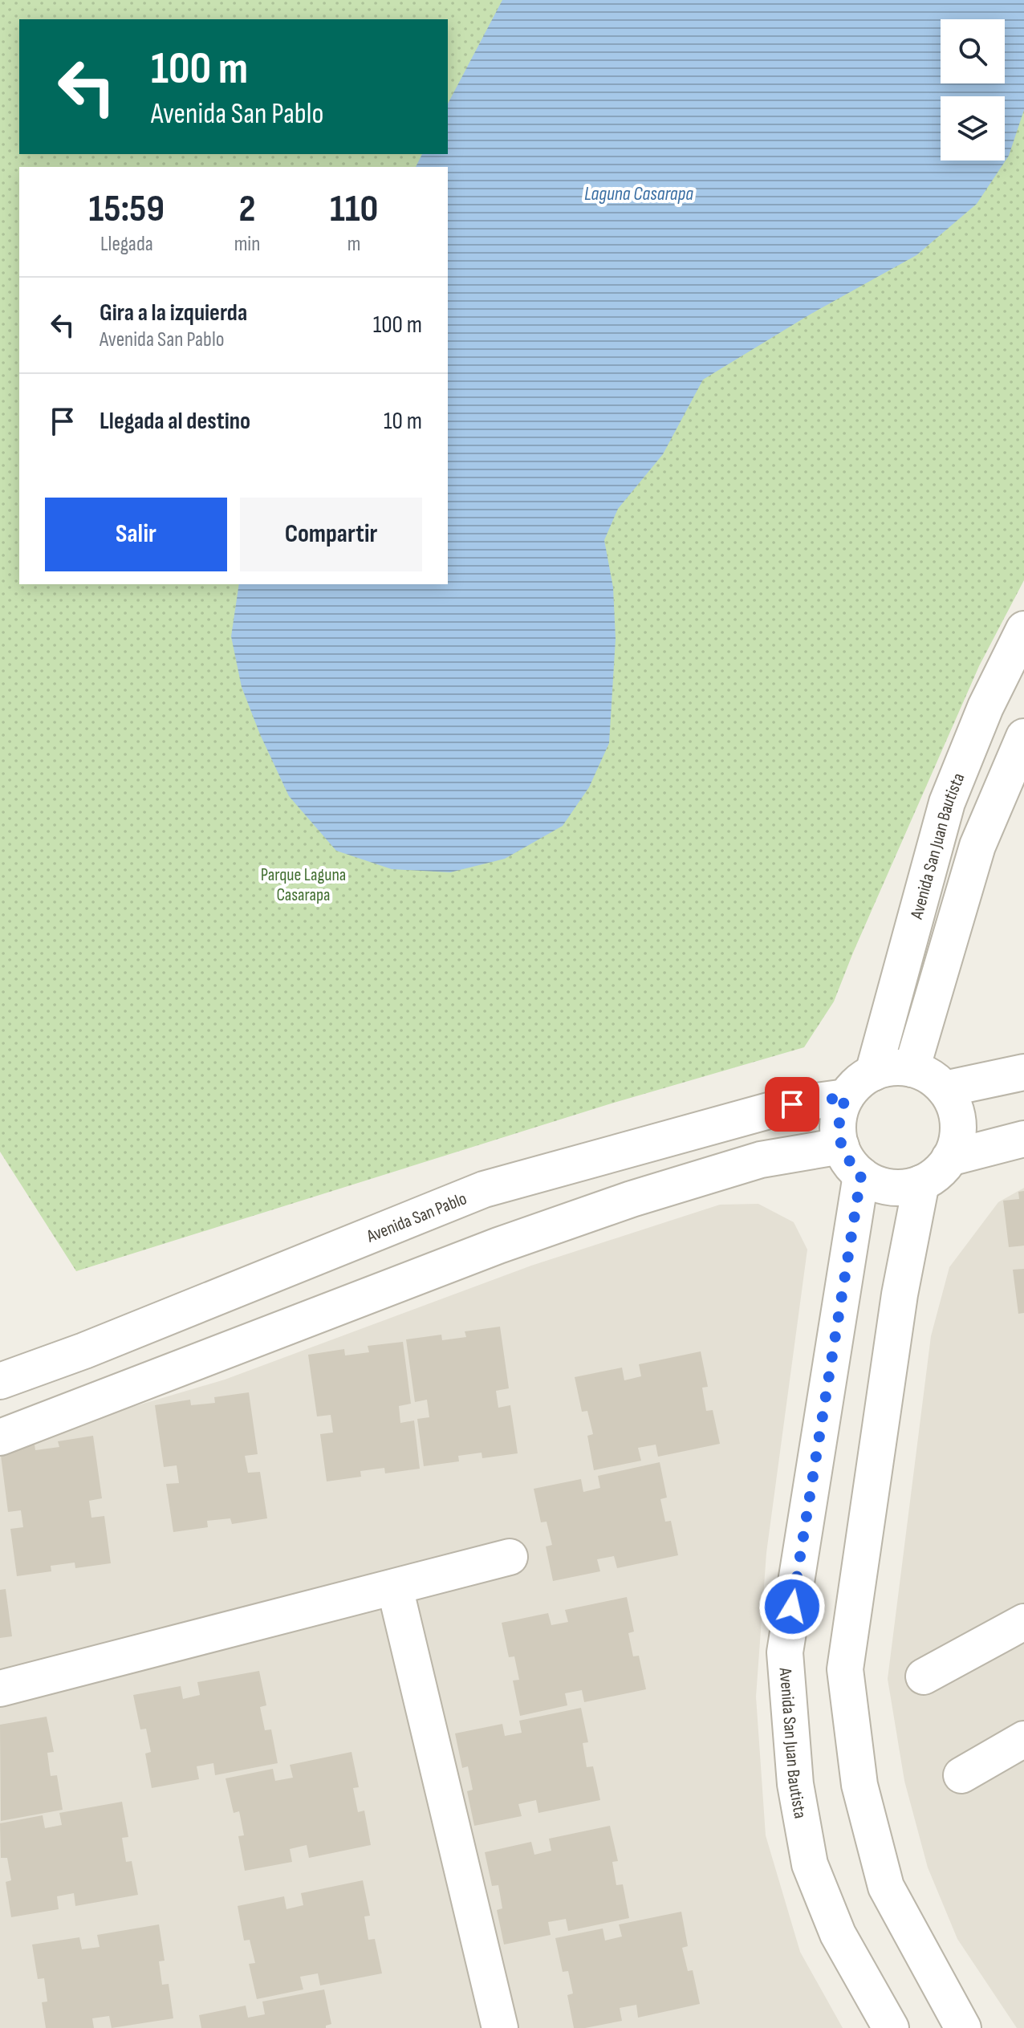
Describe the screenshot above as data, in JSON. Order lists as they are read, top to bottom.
{
  "streets": {
    "street": ["Avenida San Juan Bautista", "Avenida San Pablo"]
  },
  "crossings": [
    ["Avenida San Juan Bautista", "Avenida San Pablo"]
  ],
  "water": ["Laguna Casarapa"],
  "parks": ["Parque Laguna Casarapa"],
  "page": {
    "turn": ["100 m", "Avenida San Pablo"],
    "eta": [
      "15:59",
      "Llegada",
      "2",
      "min",
      "110",
      "m"
    ],
    "list": [
      {
        "name": "Gira a la izquierda",
        "note": "Avenida San Pablo",
        "value": "100 m"
      },
      {
        "name": "Llegada al destino",
        "value": "10 m"
      }
    ],
    "buttons": ["Salir", "Compartir"]
  }
}
